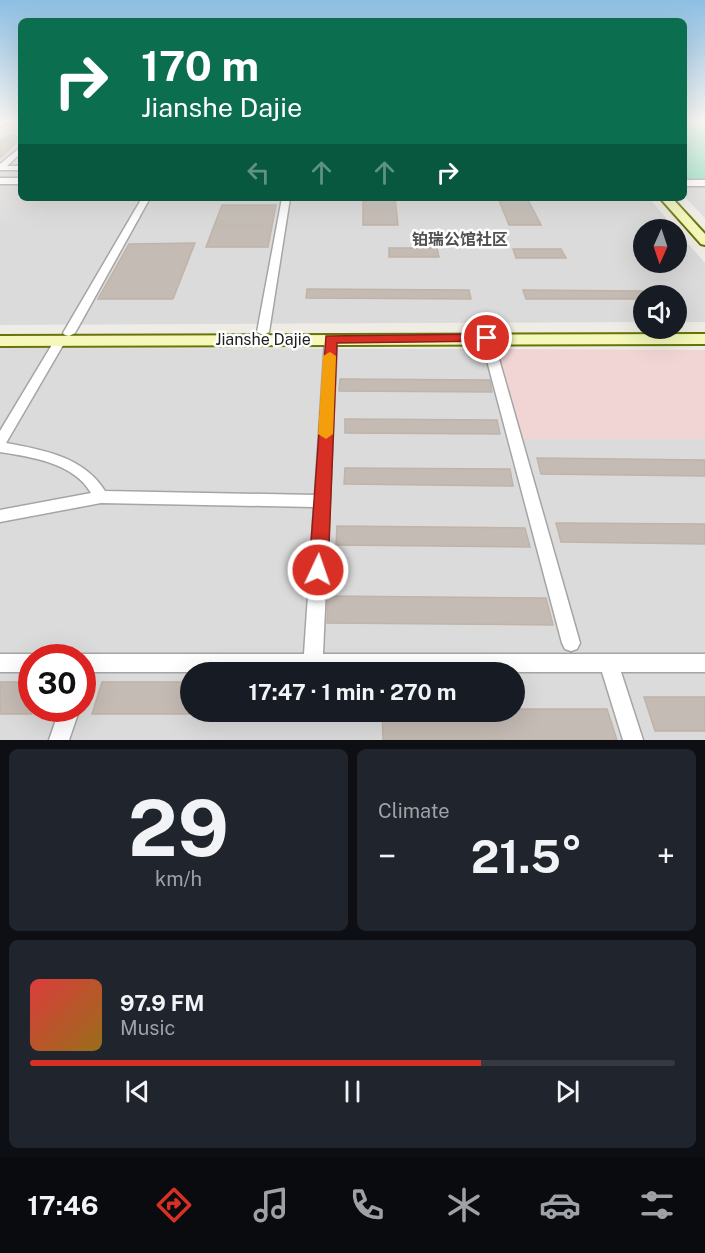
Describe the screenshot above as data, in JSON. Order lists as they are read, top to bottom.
{
  "streets": {
    "main road": ["Jianshe Dajie"]
  },
  "districts": ["铂瑞公馆社区"],
  "north": "bottom",
  "page": {
    "turn": ["170 m", "Jianshe Dajie"],
    "limit": "30",
    "trip": "17:47 · 1 min · 270 m",
    "tile": [
      ["29", "km/h"],
      "Climate"
    ],
    "heat": ["−", "21.5°", "+"],
    "song": ["97.9 FM", "Music"],
    "tabs": "17:46"
  }
}
